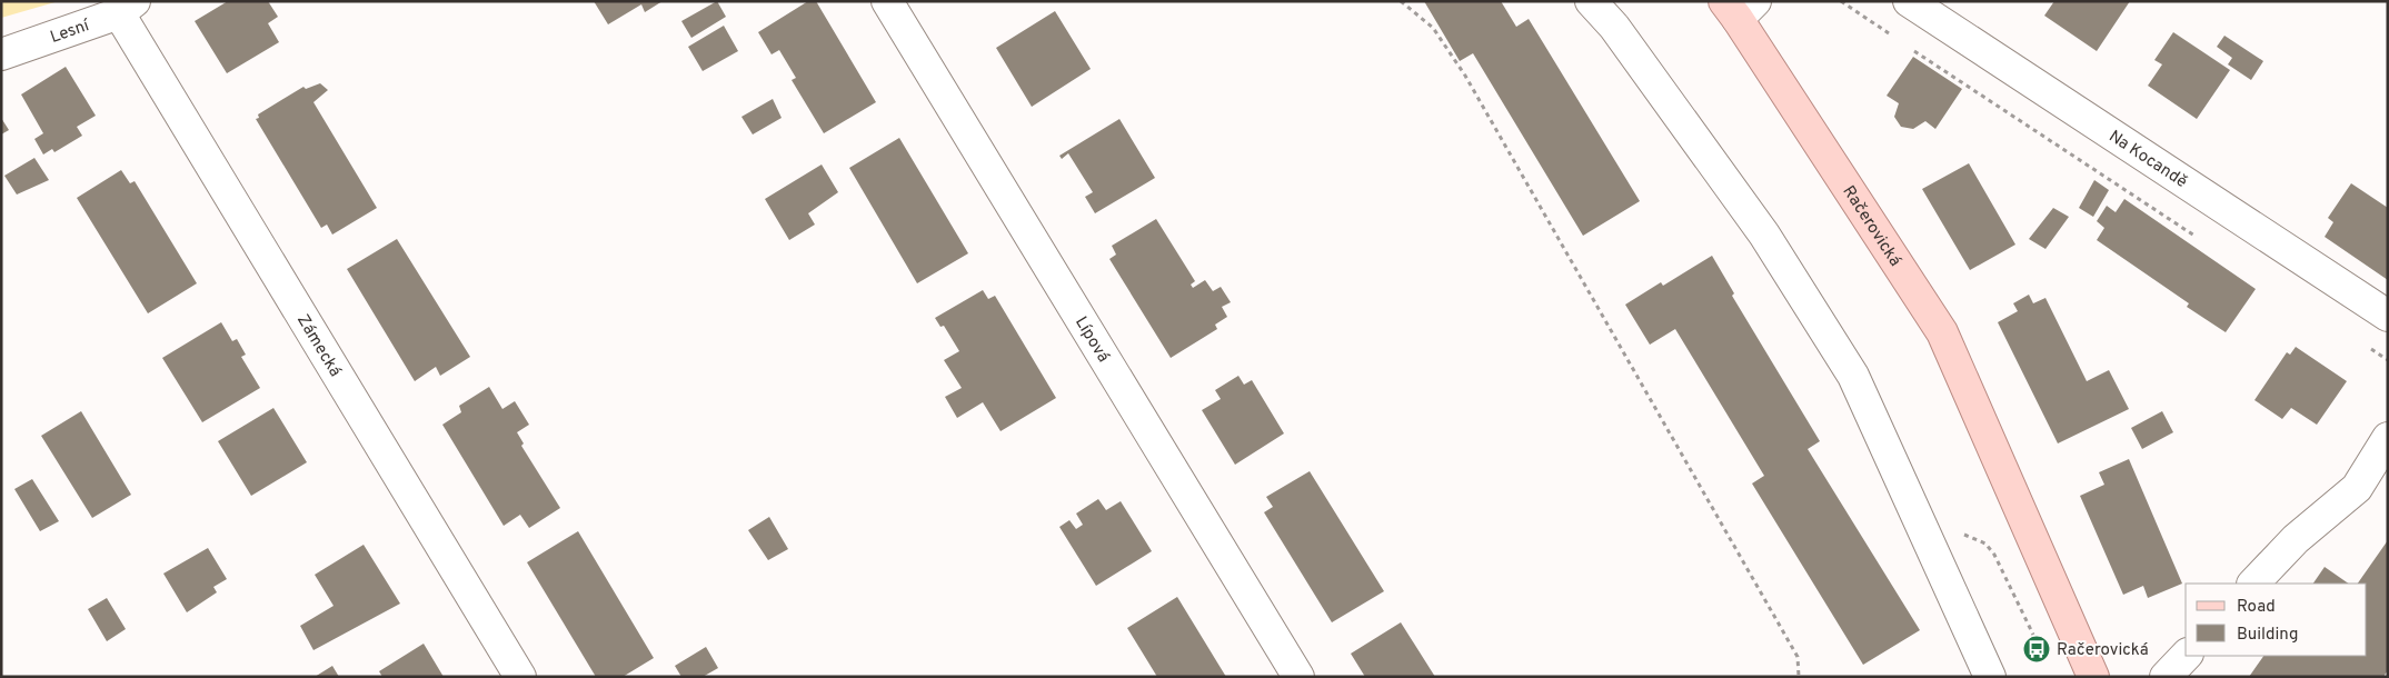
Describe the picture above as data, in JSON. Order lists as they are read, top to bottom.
{
  "streets": {
    "main road": ["Račerovická"],
    "street": [
      "Lesní",
      "Na Kocandě",
      "Lípová",
      "Zámecká"
    ]
  },
  "crossings": [
    ["Lesní", "Zámecká"]
  ],
  "places": {
    "bus stop": ["Račerovická"]
  },
  "legend": ["Road", "Building"]
}
